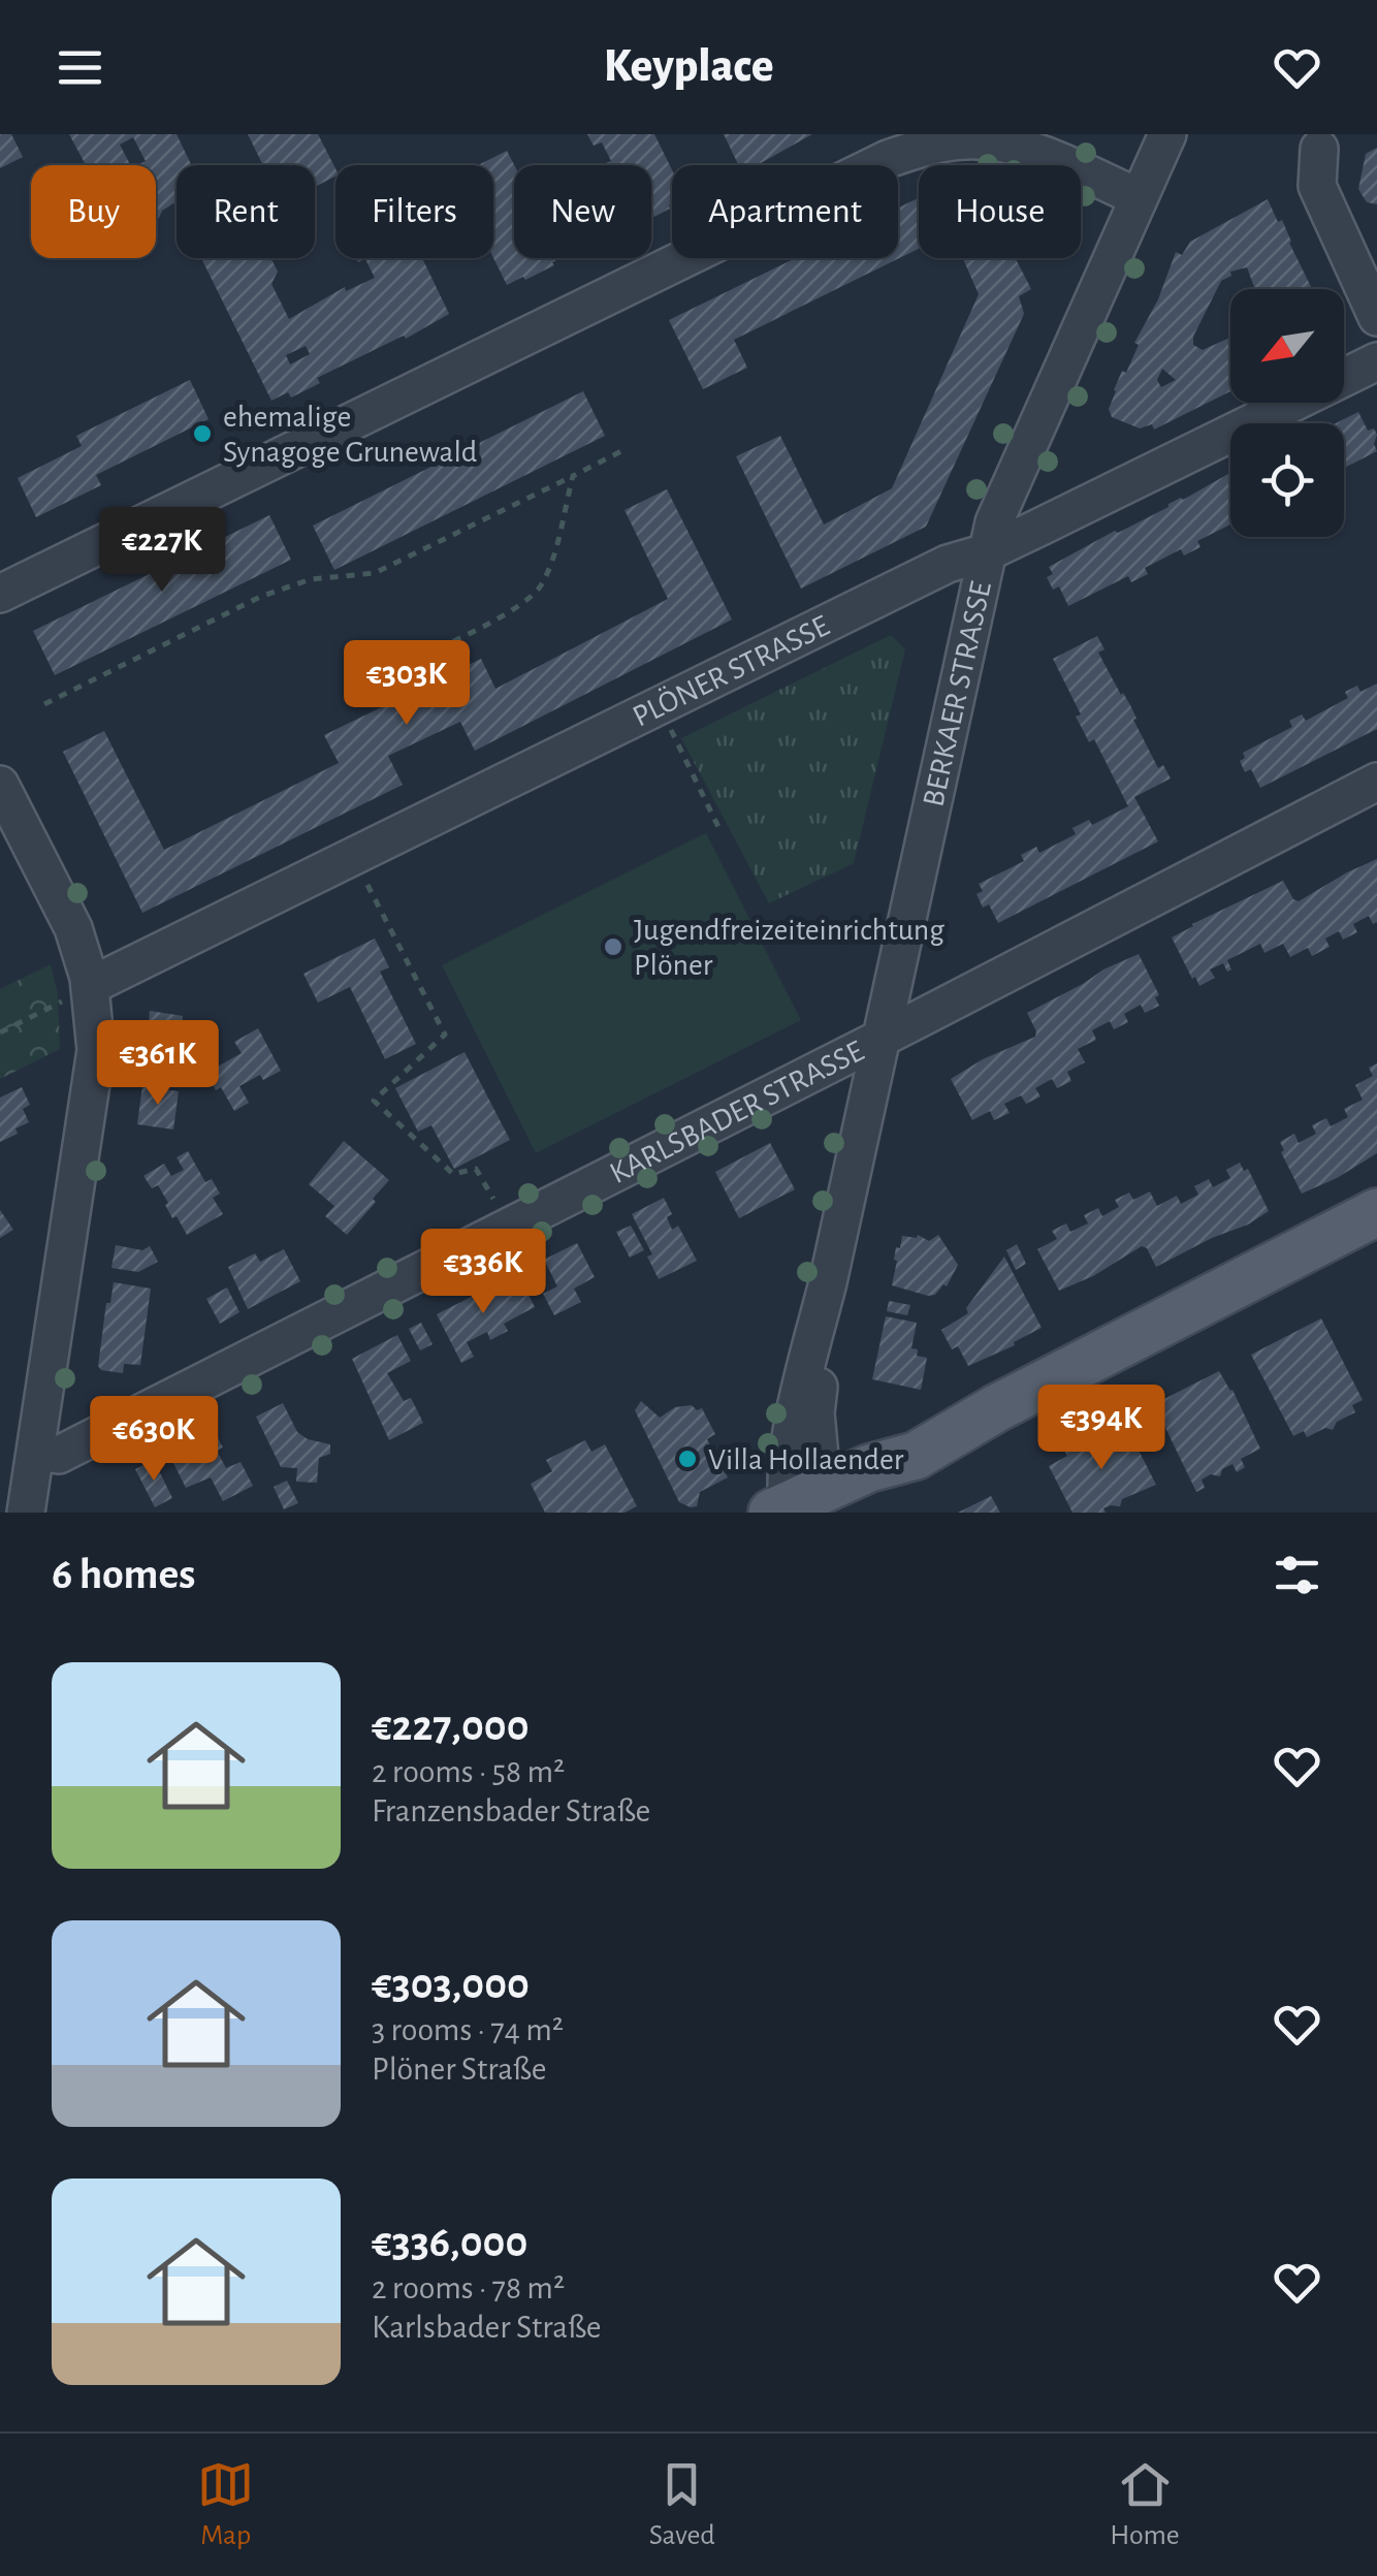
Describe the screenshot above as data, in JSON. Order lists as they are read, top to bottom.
{
  "streets": {
    "street": ["PLÖNER STRASSE", "BERKAER STRASSE", "KARLSBADER STRASSE"]
  },
  "crossings": [
    ["PLÖNER STRASSE", "BERKAER STRASSE"],
    ["BERKAER STRASSE", "KARLSBADER STRASSE"]
  ],
  "places": ["ehemalige Synagoge Grunewald", "Jugendfreizeiteinrichtung Plöner", "Villa Hollaender"],
  "north": "bottom left",
  "page": {
    "header": "Keyplace",
    "chip": [
      "Buy",
      "Rent",
      "Filters",
      "New",
      "Apartment",
      "House"
    ],
    "price": [
      "€227K",
      "€303K",
      "€361K",
      "€336K",
      "€394K",
      "€630K"
    ],
    "heading": "6 homes",
    "list": [
      {
        "name": "€227,000",
        "note": "2 rooms · 58 m² · Franzensbader Straße"
      },
      {
        "name": "€303,000",
        "note": "3 rooms · 74 m² · Plöner Straße"
      },
      {
        "name": "€336,000",
        "note": "2 rooms · 78 m² · Karlsbader Straße"
      }
    ],
    "tabs": ["Map", "Saved", "Home"]
  }
}
